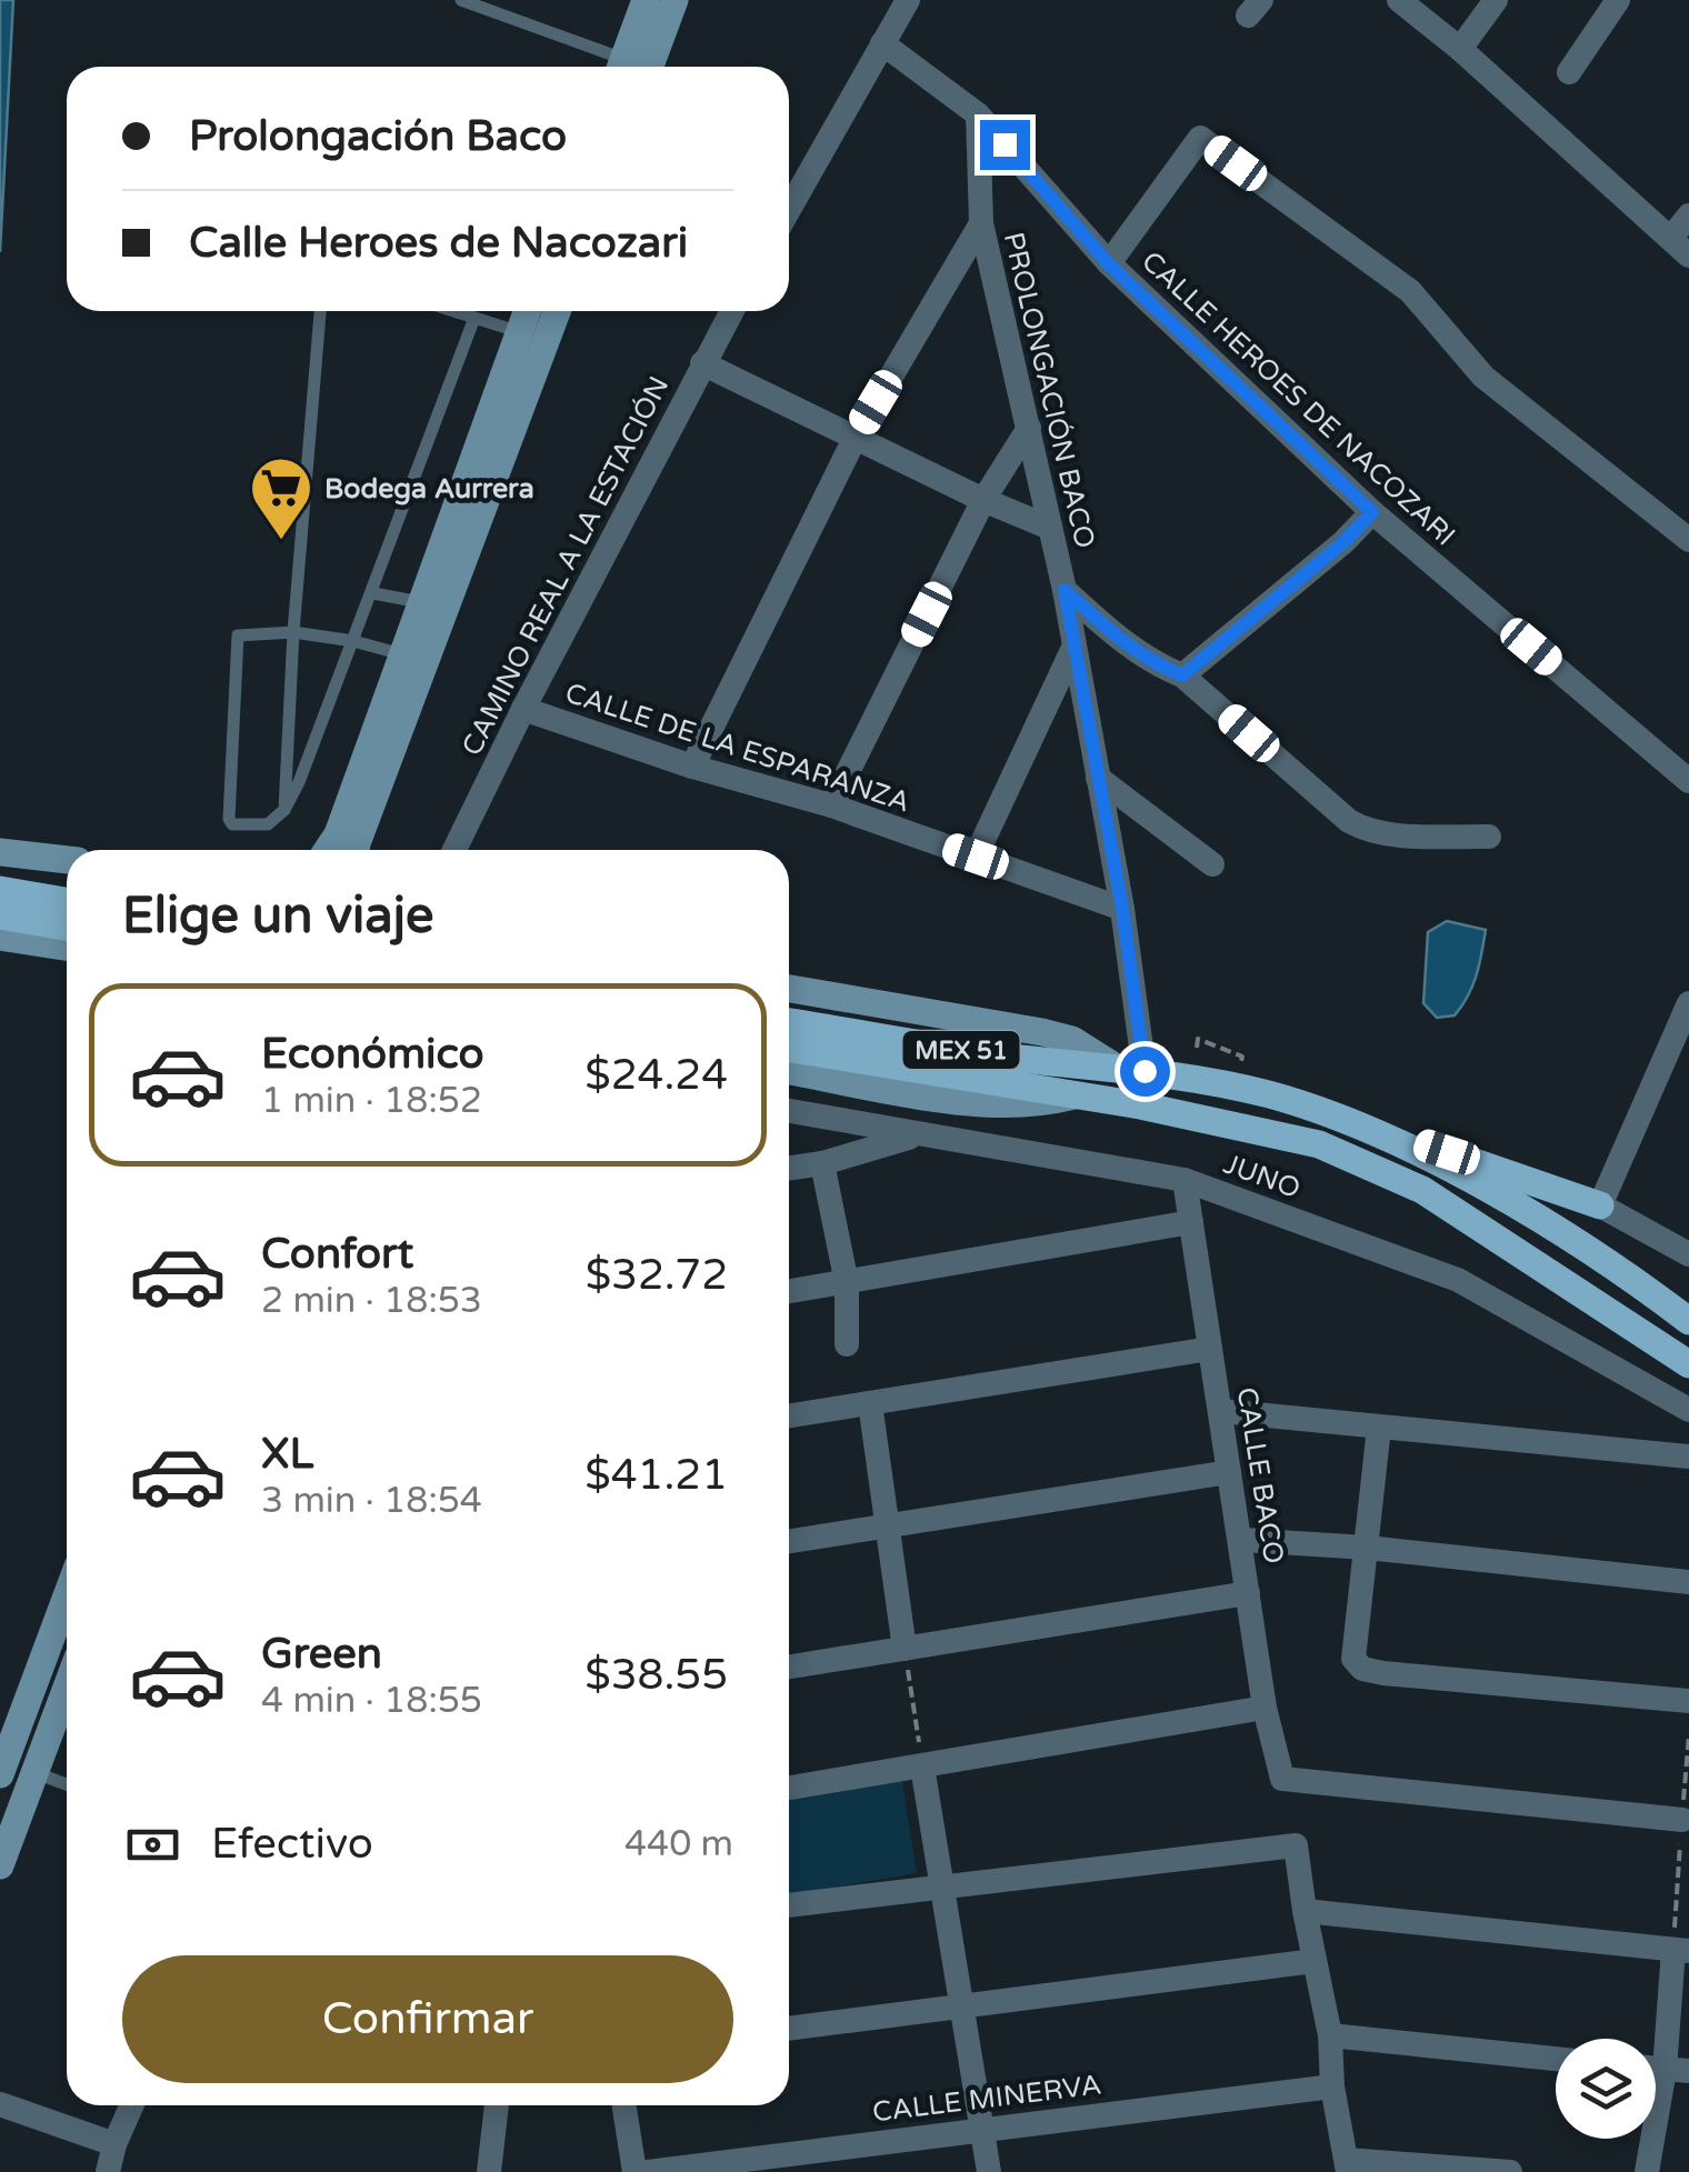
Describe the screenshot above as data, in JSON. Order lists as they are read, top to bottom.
{
  "streets": {
    "main road": ["MEX 51"],
    "street": [
      "PROLONGACIÓN BACO",
      "CALLE HEROES DE NACOZARI",
      "CAMINO REAL A LA ESTACIÓN",
      "CALLE DE LA ESPARANZA",
      "JUNO",
      "CALLE BACO",
      "CALLE MINERVA"
    ]
  },
  "crossings": [
    ["PROLONGACIÓN BACO", "CALLE HEROES DE NACOZARI"],
    ["PROLONGACIÓN BACO", "CALLE DE LA ESPARANZA"],
    ["PROLONGACIÓN BACO", "MEX 51"],
    ["CAMINO REAL A LA ESTACIÓN", "CALLE DE LA ESPARANZA"],
    ["JUNO", "CALLE BACO"]
  ],
  "places": {
    "supermarket": ["Bodega Aurrera"]
  },
  "page": {
    "banner": ["Prolongación Baco", "Calle Heroes de Nacozari"],
    "heading": "Elige un viaje",
    "list": [
      {
        "name": "Económico",
        "note": "1 min · 18:52",
        "value": "$24.24"
      },
      {
        "name": "Confort",
        "note": "2 min · 18:53",
        "value": "$32.72"
      },
      {
        "name": "XL",
        "note": "3 min · 18:54",
        "value": "$41.21"
      },
      {
        "name": "Green",
        "note": "4 min · 18:55",
        "value": "$38.55"
      }
    ],
    "pay": ["Efectivo", "440 m"],
    "buttons": "Confirmar"
  }
}
